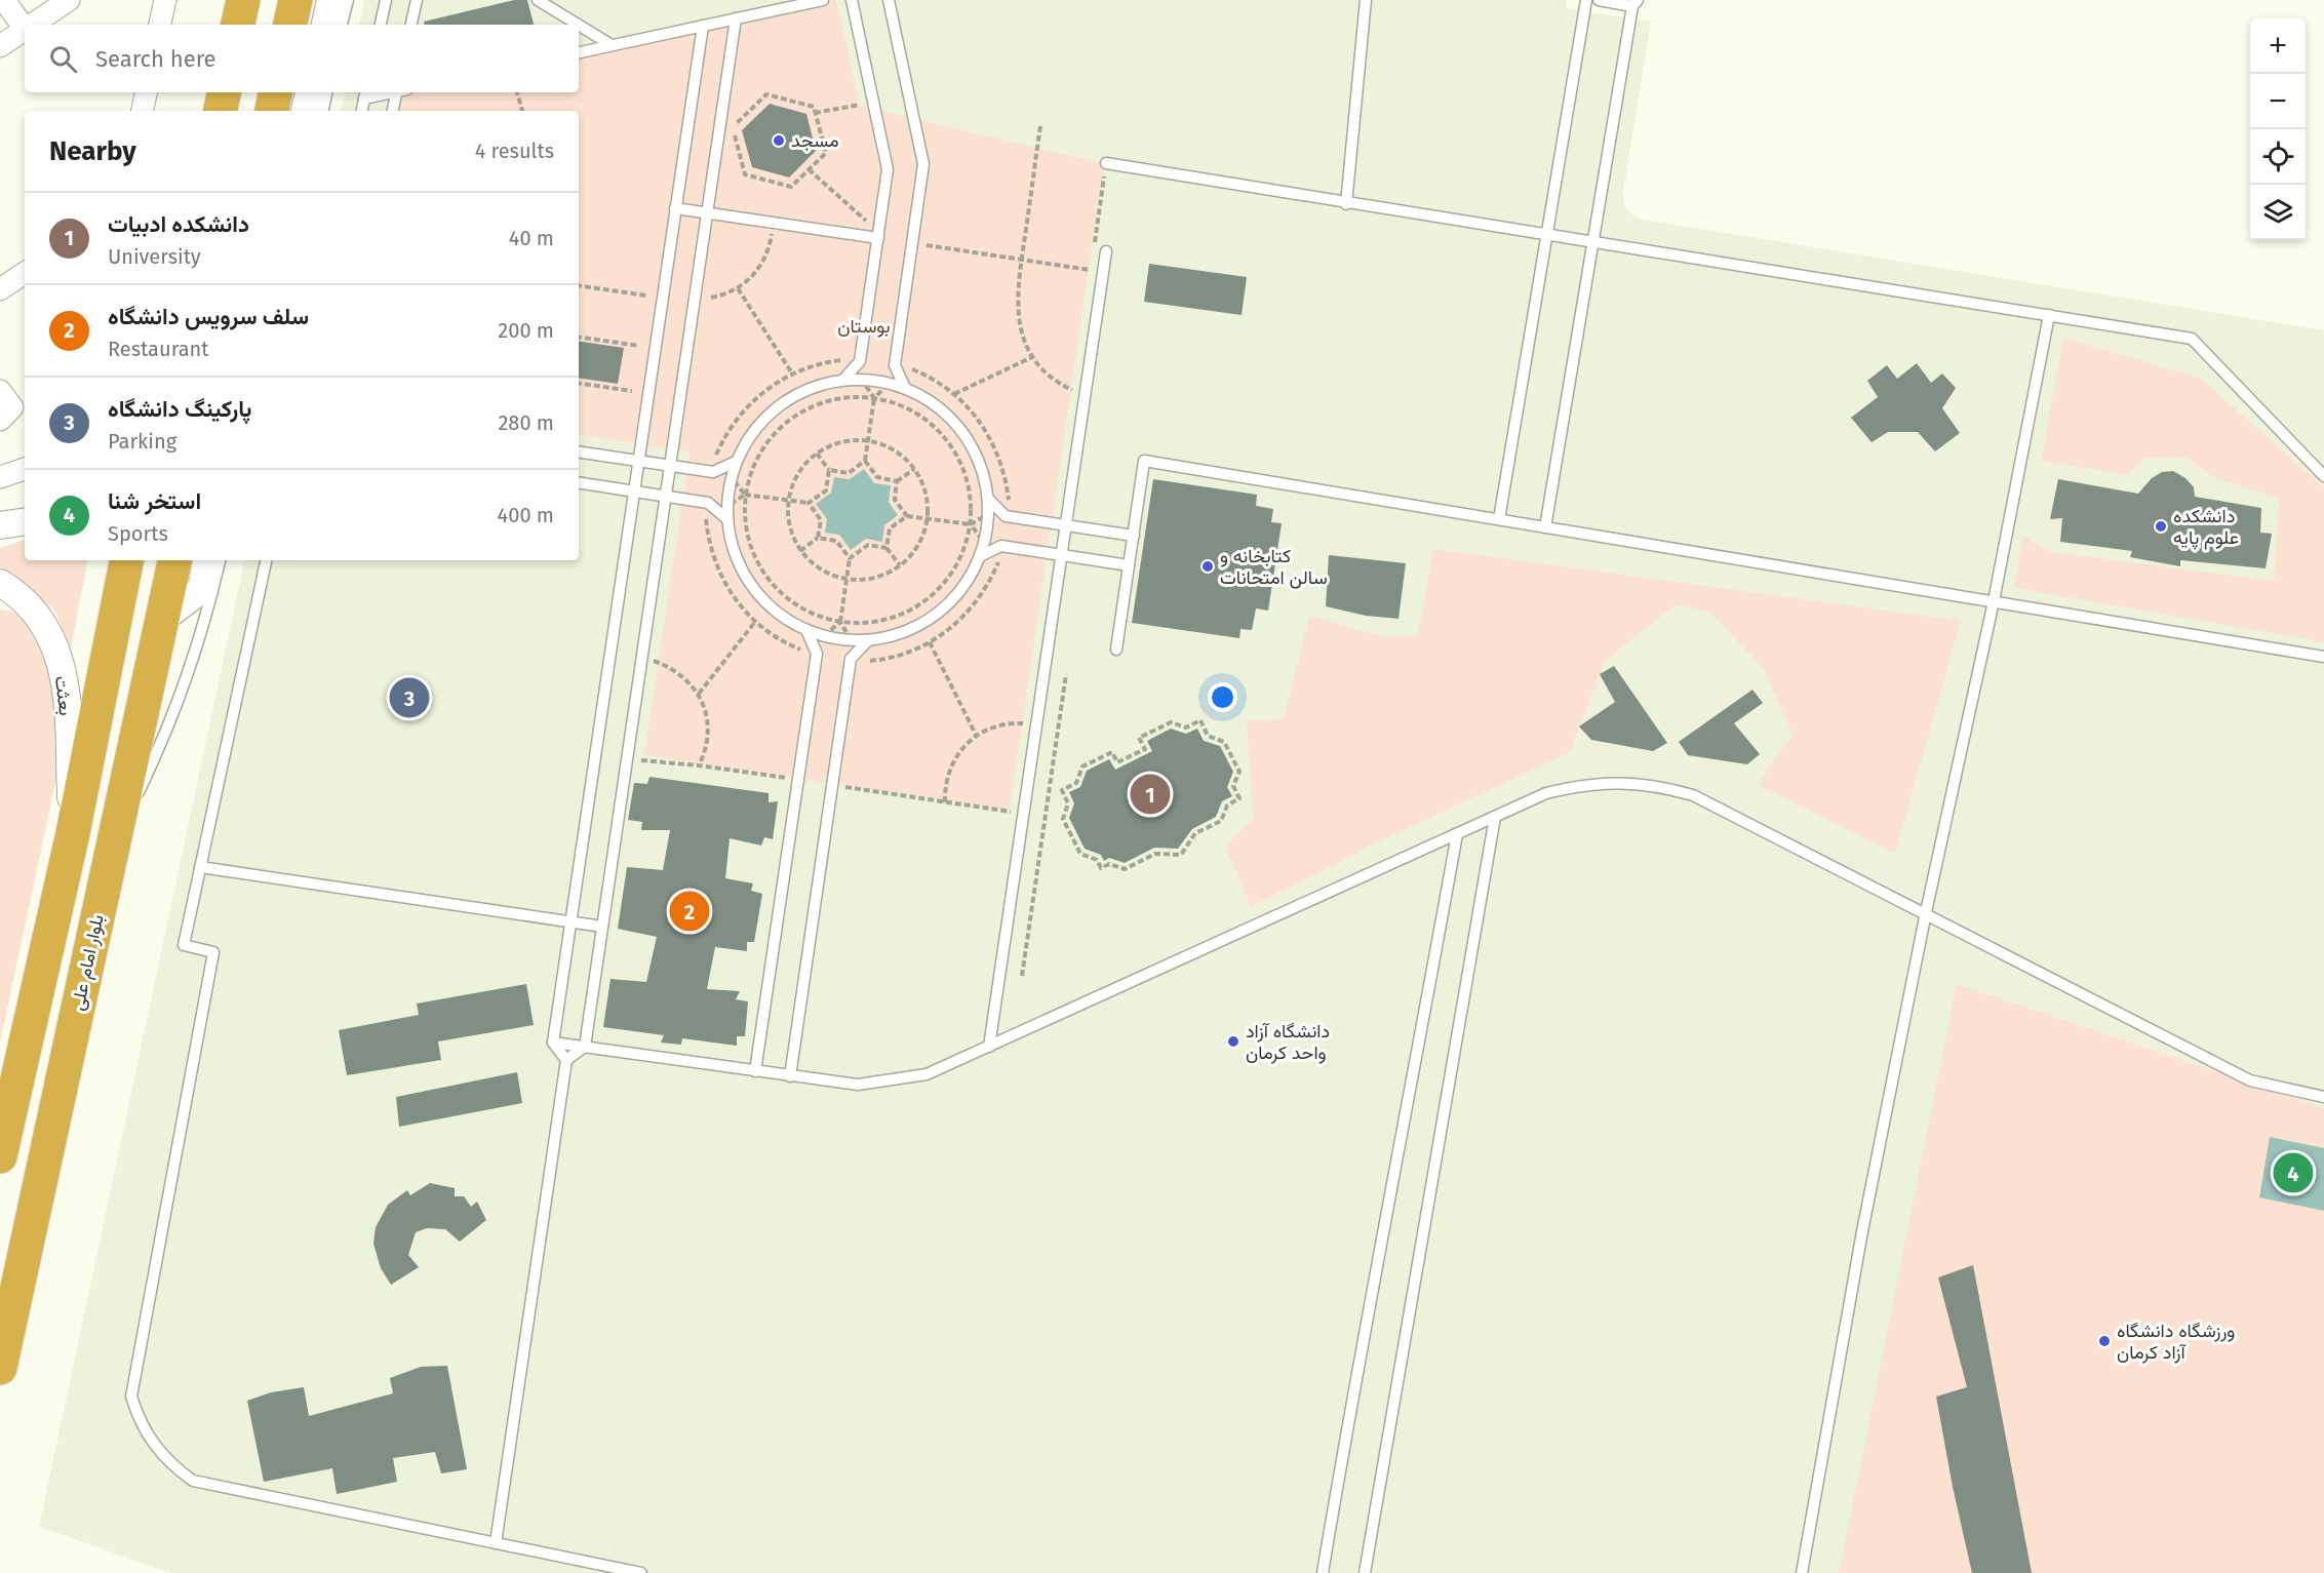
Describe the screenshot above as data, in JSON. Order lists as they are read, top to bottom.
{
  "streets": {
    "highway": ["بلوار امام علی"],
    "street": ["بعثت"]
  },
  "parks": ["بوستان"],
  "places": [
    "مسجد",
    "دانشکده علوم پایه",
    "کتابخانه و سالن امتحانات",
    "دانشگاه آزاد واحد کرمان",
    "ورزشگاه دانشگاه آزاد کرمان"
  ],
  "page": {
    "map_buttons": ["+", "−"],
    "search": "Search here",
    "heading": ["Nearby", "4 results"],
    "list": [
      {
        "mark": "1",
        "name": "دانشکده ادبیات",
        "note": "University",
        "value": "40 m"
      },
      {
        "mark": "2",
        "name": "سلف سرویس دانشگاه",
        "note": "Restaurant",
        "value": "200 m"
      },
      {
        "mark": "3",
        "name": "پارکینگ دانشگاه",
        "note": "Parking",
        "value": "280 m"
      },
      {
        "mark": "4",
        "name": "استخر شنا",
        "note": "Sports",
        "value": "400 m"
      }
    ],
    "pins": [
      "3",
      "1",
      "2",
      "4"
    ]
  }
}
